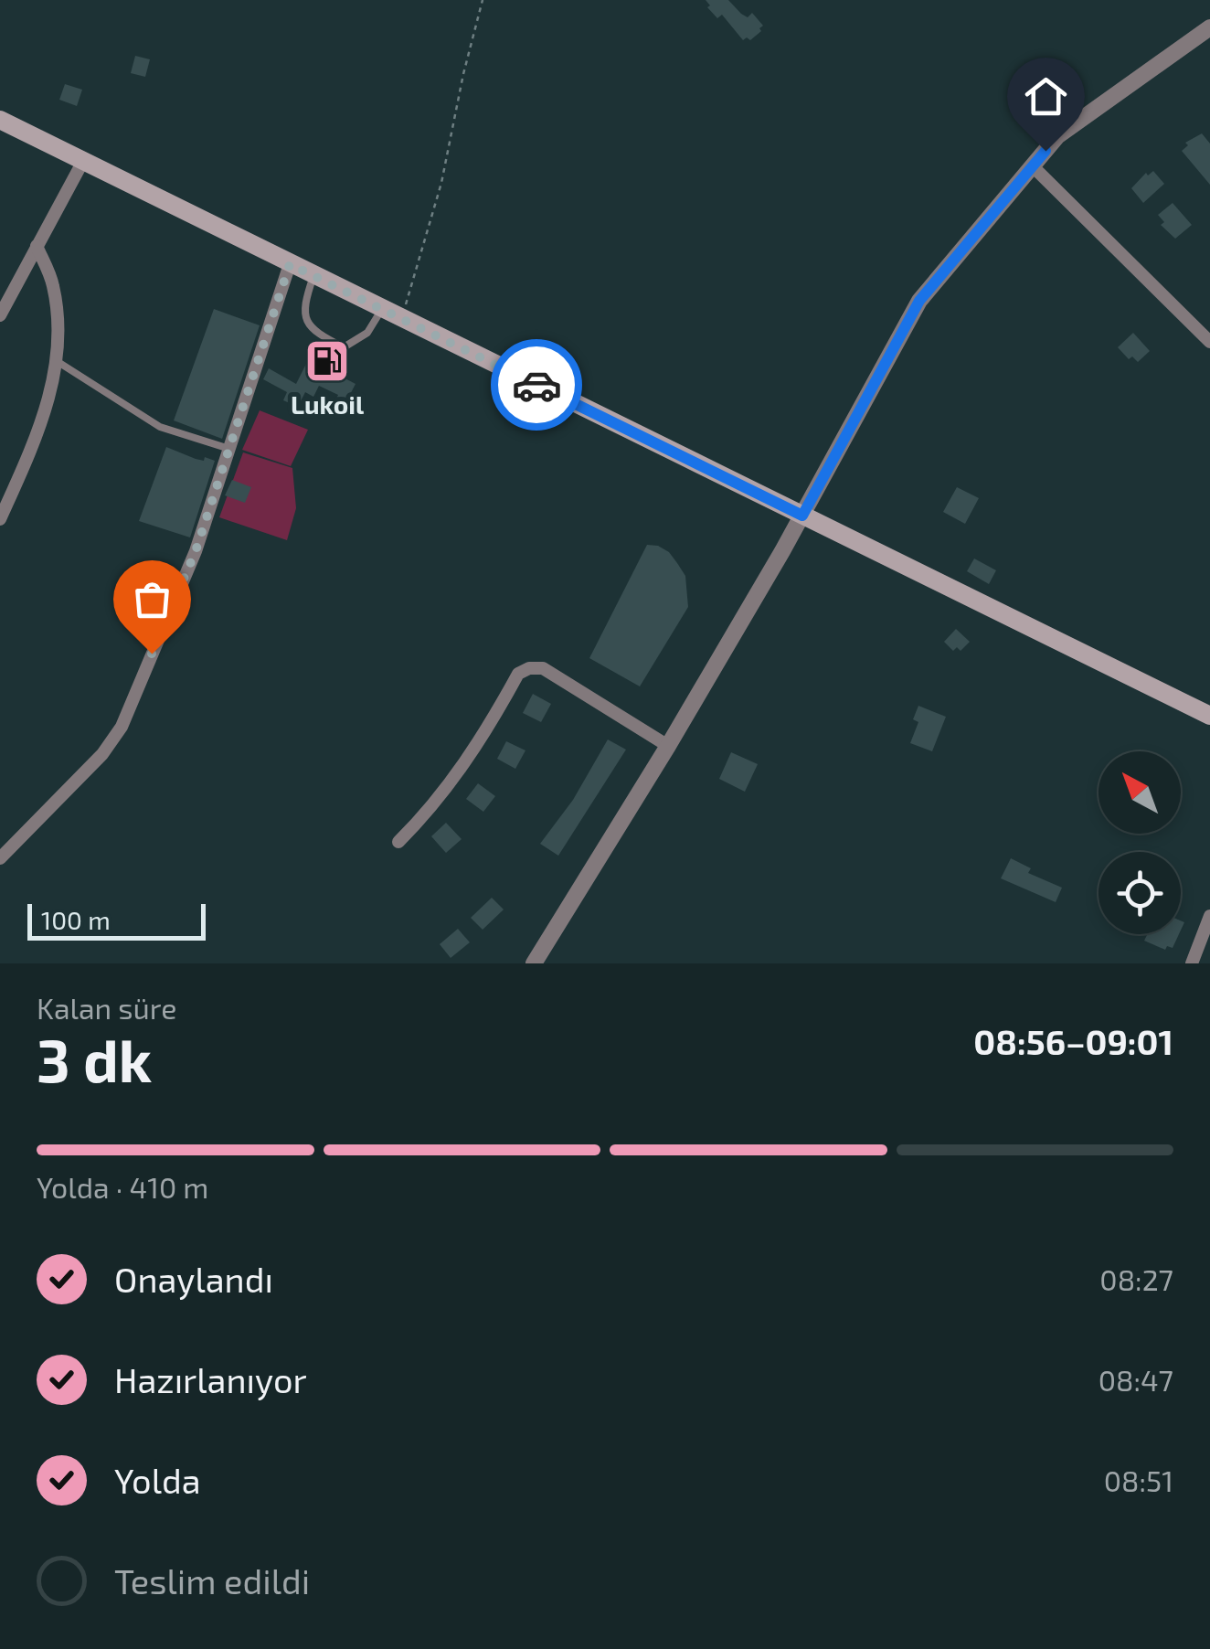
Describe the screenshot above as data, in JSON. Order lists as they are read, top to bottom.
{
  "places": {
    "fuel station": ["Lukoil"]
  },
  "scale_bar": "100 m",
  "north": "top left",
  "page": {
    "scale": "100 m",
    "heading": ["3 dk", "Kalan süre", "08:56–09:01"],
    "bar": "Yolda · 410 m",
    "list": [
      ["Onaylandı", "08:27"],
      ["Hazırlanıyor", "08:47"],
      ["Yolda", "08:51"],
      "Teslim edildi"
    ]
  }
}
